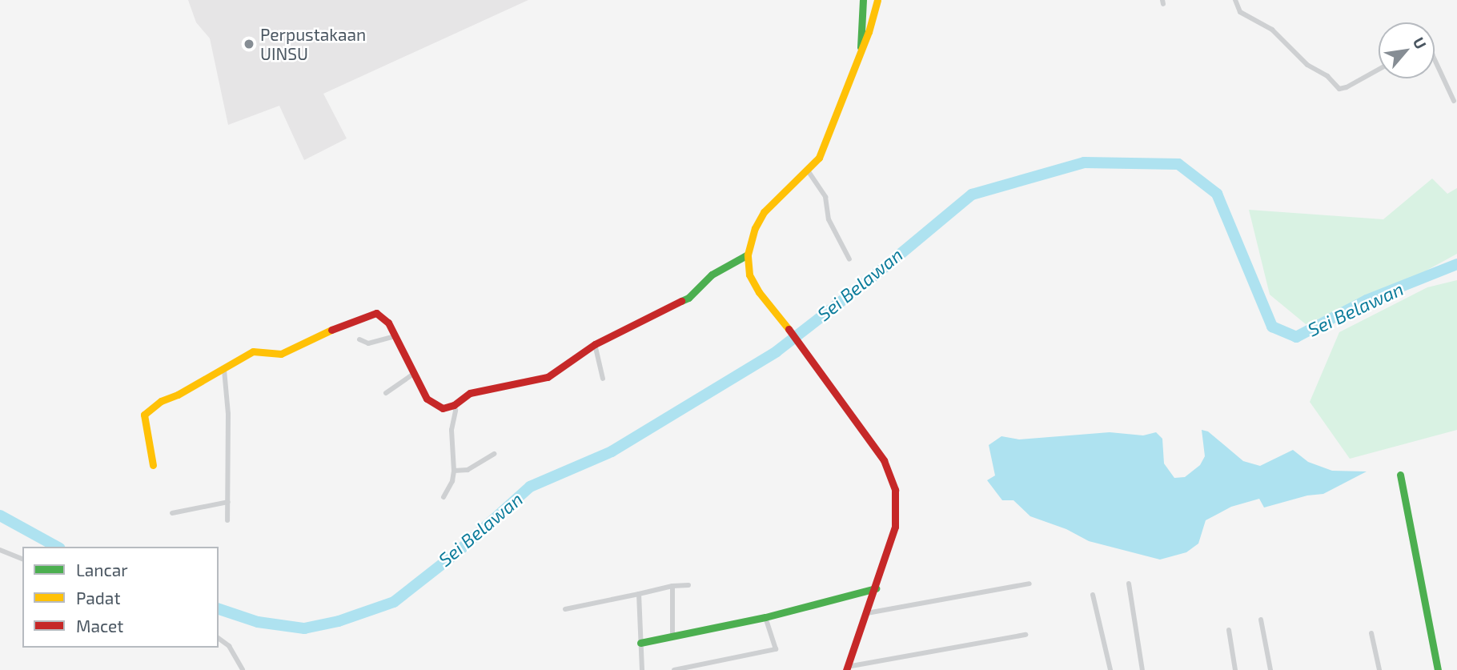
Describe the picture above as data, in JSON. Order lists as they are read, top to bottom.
{
  "water": ["Sei Belawan"],
  "places": ["Perpustakaan UINSU"],
  "legend": ["Lancar", "Padat", "Macet"],
  "north": "top right"
}
